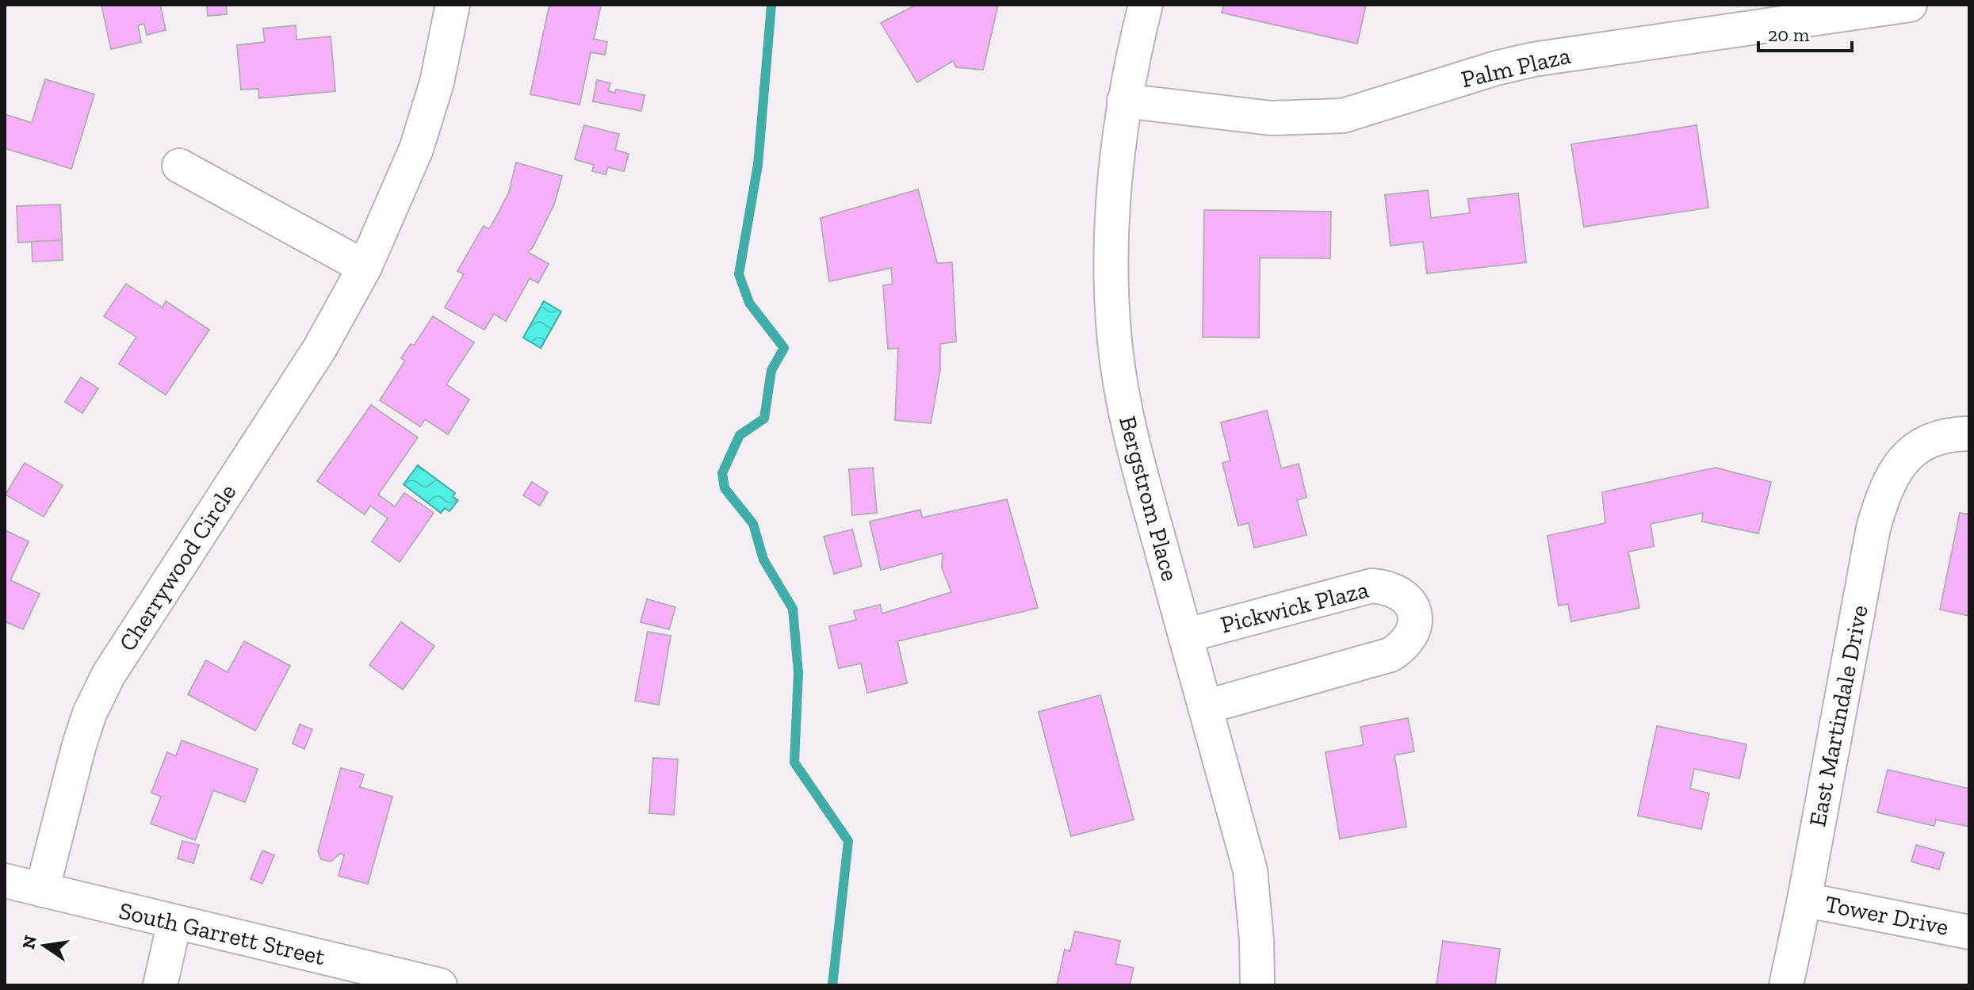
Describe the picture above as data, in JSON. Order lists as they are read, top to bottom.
{
  "streets": {
    "street": [
      "Palm Plaza",
      "Bergstrom Place",
      "Cherrywood Circle",
      "Pickwick Plaza",
      "East Martindale Drive",
      "Tower Drive",
      "South Garrett Street"
    ]
  },
  "crossings": [
    ["Palm Plaza", "Bergstrom Place"],
    ["Bergstrom Place", "Pickwick Plaza"],
    ["Cherrywood Circle", "South Garrett Street"],
    ["East Martindale Drive", "Tower Drive"]
  ],
  "scale_bar": "20 m",
  "north": "left"
}
